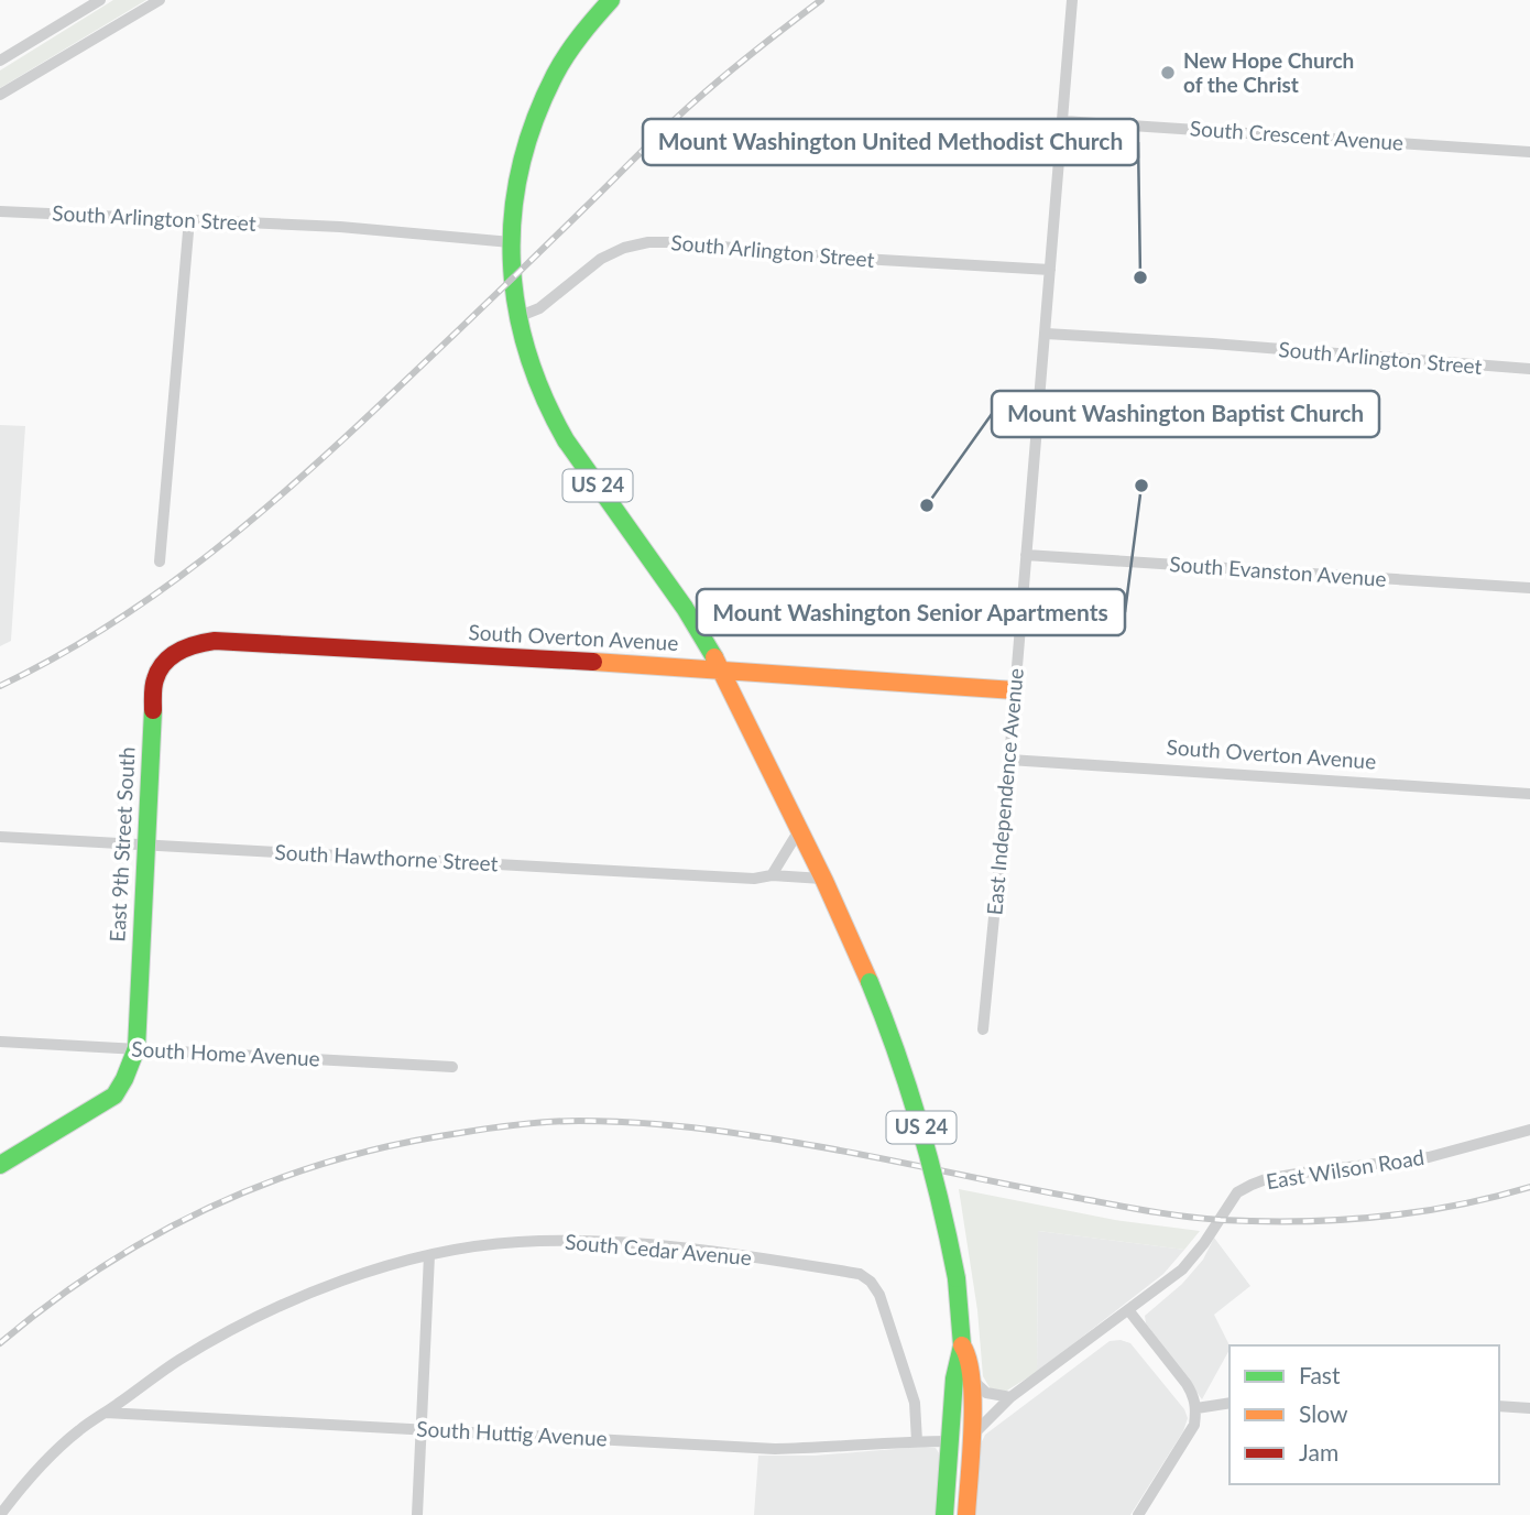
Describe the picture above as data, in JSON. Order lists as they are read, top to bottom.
{
  "streets": {
    "main road": ["US 24", "South Overton Avenue", "East 9th Street South"],
    "street": [
      "South Crescent Avenue",
      "South Arlington Street",
      "South Evanston Avenue",
      "East Independence Avenue",
      "South Hawthorne Street",
      "South Home Avenue",
      "East Wilson Road",
      "South Cedar Avenue",
      "South Huttig Avenue"
    ]
  },
  "crossings": [
    ["South Crescent Avenue", "East Independence Avenue"],
    ["South Arlington Street", "US 24"],
    ["South Arlington Street", "East Independence Avenue"],
    ["US 24", "South Overton Avenue"],
    ["US 24", "South Hawthorne Street"],
    ["US 24", "East Wilson Road"],
    ["South Evanston Avenue", "East Independence Avenue"],
    ["South Overton Avenue", "East Independence Avenue"],
    ["South Overton Avenue", "East 9th Street South"],
    ["East 9th Street South", "South Hawthorne Street"],
    ["East 9th Street South", "South Home Avenue"],
    ["South Cedar Avenue", "South Huttig Avenue"]
  ],
  "places": [
    "New Hope Church of the Christ",
    "Mount Washington United Methodist Church",
    "Mount Washington Senior Apartments",
    "Mount Washington Baptist Church"
  ],
  "legend": ["Fast", "Slow", "Jam"]
}
